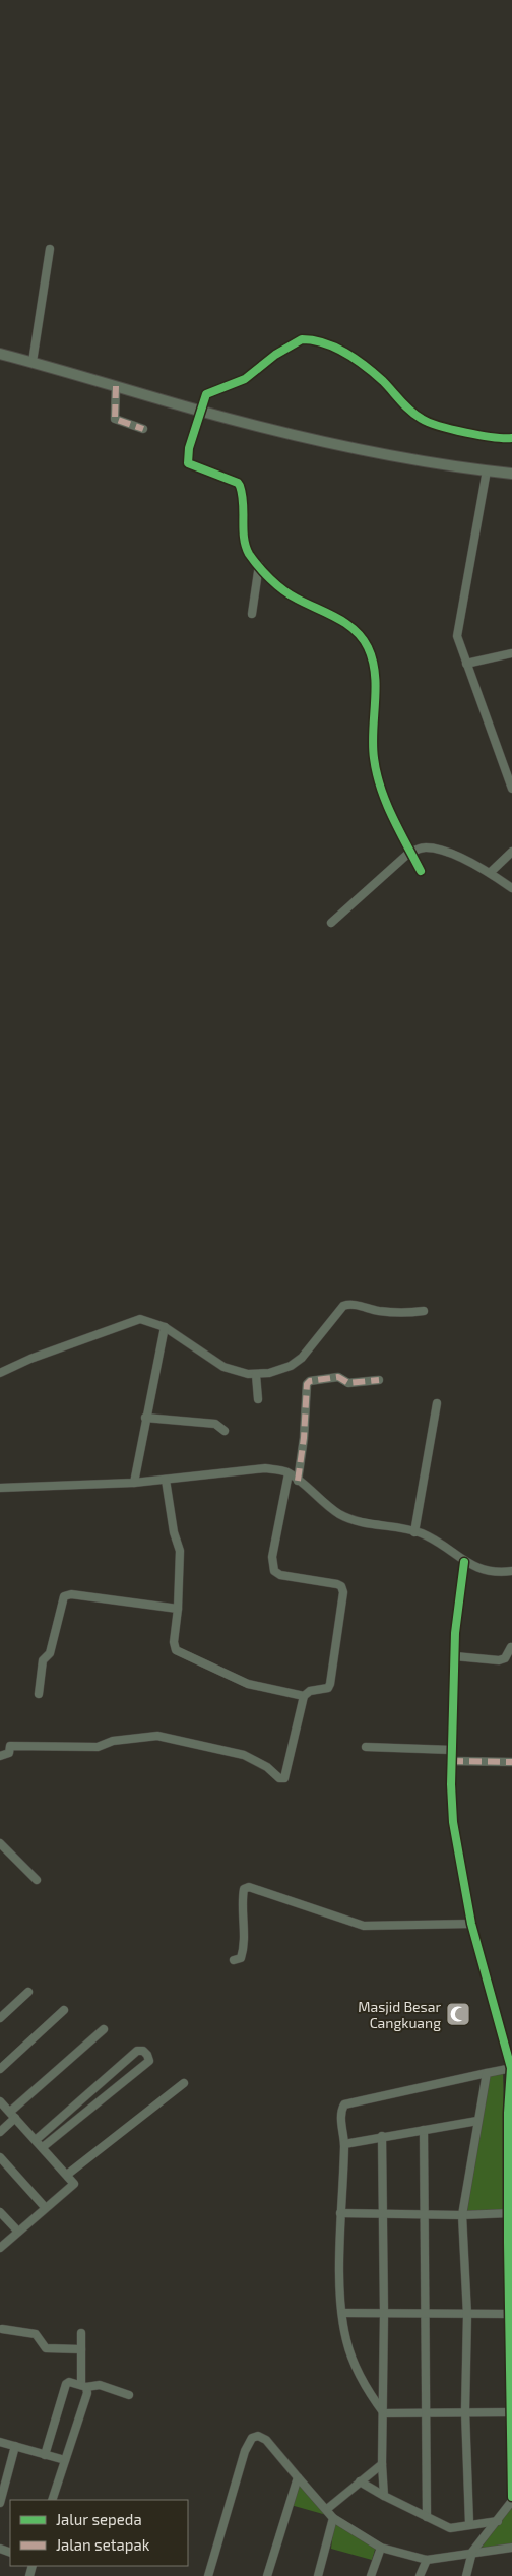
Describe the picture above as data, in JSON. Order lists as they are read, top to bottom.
{
  "places": {
    "mosque": ["Masjid Besar Cangkuang"]
  },
  "legend": ["Jalur sepeda", "Jalan setapak"]
}
